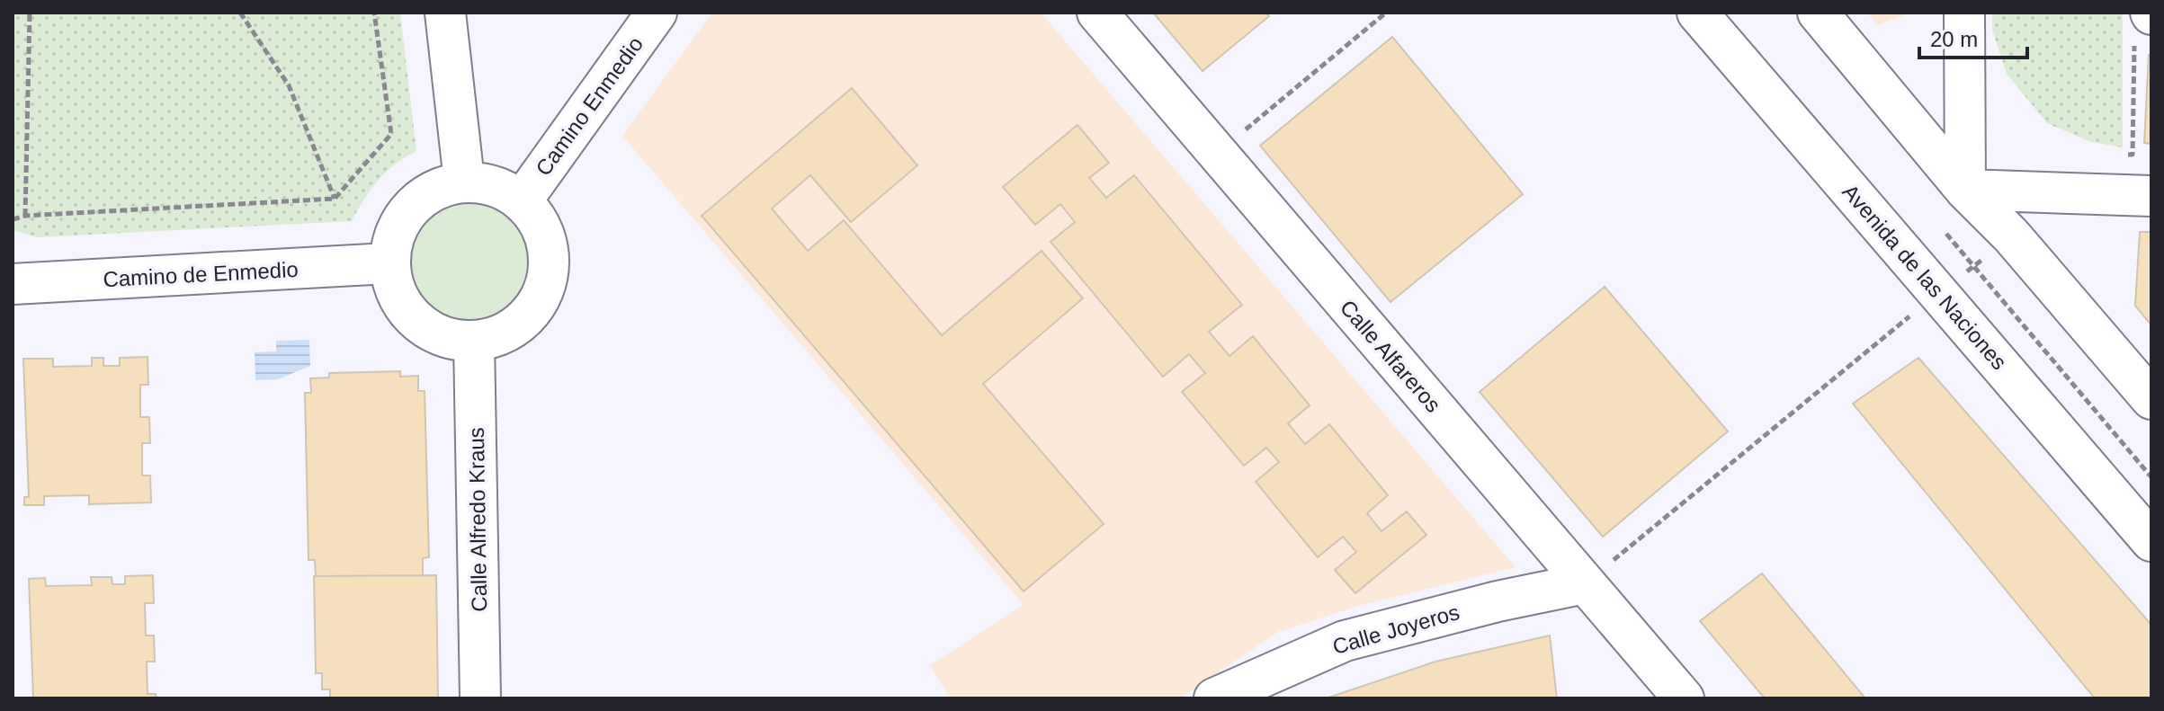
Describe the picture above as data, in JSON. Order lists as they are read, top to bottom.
{
  "streets": {
    "street": [
      "Camino Enmedio",
      "Camino de Enmedio",
      "Avenida de las Naciones",
      "Calle Alfareros",
      "Calle Alfredo Kraus",
      "Calle Joyeros"
    ]
  },
  "crossings": [
    ["Camino Enmedio", "Camino de Enmedio"],
    ["Camino Enmedio", "Calle Alfredo Kraus"],
    ["Camino de Enmedio", "Calle Alfredo Kraus"],
    ["Calle Alfareros", "Calle Joyeros"]
  ],
  "scale_bar": "20 m"
}
